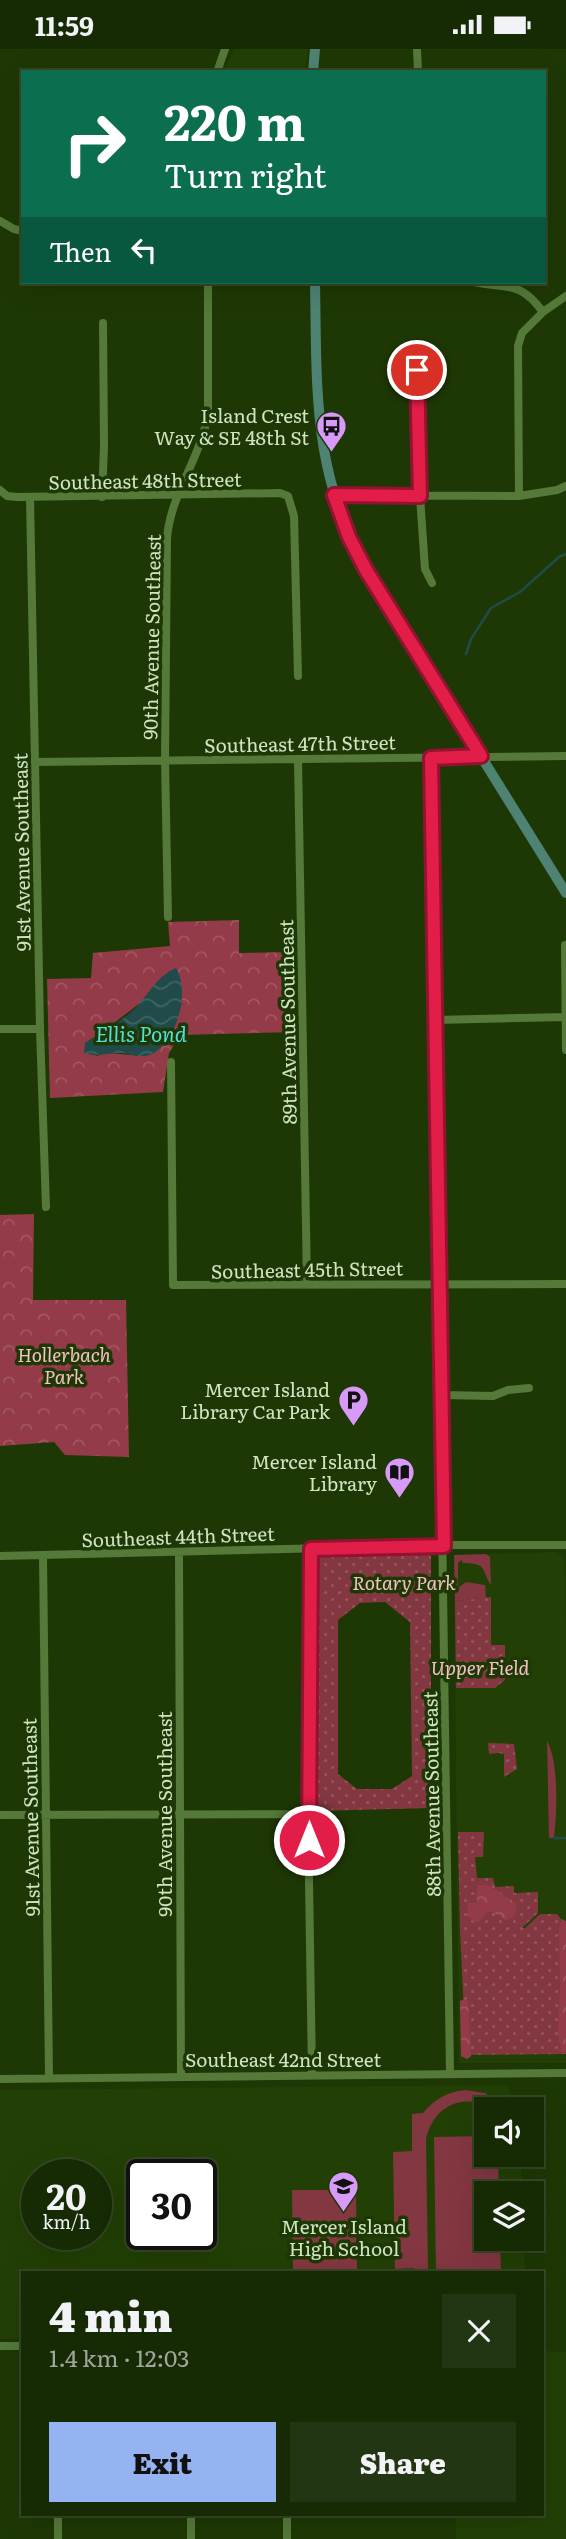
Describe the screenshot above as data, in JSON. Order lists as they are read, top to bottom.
{
  "streets": {
    "street": [
      "Southeast 48th Street",
      "90th Avenue Southeast",
      "Southeast 47th Street",
      "91st Avenue Southeast",
      "89th Avenue Southeast",
      "Southeast 45th Street",
      "Southeast 44th Street",
      "88th Avenue Southeast",
      "Southeast 42nd Street"
    ]
  },
  "crossings": [
    ["Southeast 48th Street", "90th Avenue Southeast"],
    ["Southeast 48th Street", "91st Avenue Southeast"],
    ["90th Avenue Southeast", "Southeast 47th Street"],
    ["90th Avenue Southeast", "Southeast 44th Street"],
    ["90th Avenue Southeast", "Southeast 42nd Street"],
    ["Southeast 47th Street", "91st Avenue Southeast"],
    ["Southeast 47th Street", "89th Avenue Southeast"],
    ["Southeast 47th Street", "88th Avenue Southeast"],
    ["91st Avenue Southeast", "Southeast 44th Street"],
    ["91st Avenue Southeast", "Southeast 42nd Street"],
    ["89th Avenue Southeast", "Southeast 45th Street"],
    ["Southeast 45th Street", "88th Avenue Southeast"],
    ["Southeast 44th Street", "88th Avenue Southeast"],
    ["88th Avenue Southeast", "Southeast 42nd Street"]
  ],
  "water": ["Ellis Pond"],
  "parks": ["Hollerbach Park", "Rotary Park", "Upper Field"],
  "places": {
    "bus stop": ["Island Crest Way & SE 48th St"],
    "parking": ["Mercer Island Library Car Park"],
    "library": ["Mercer Island Library"],
    "school or university": ["Mercer Island High School"]
  },
  "page": {
    "status": "11:59",
    "turn": ["220 m", "Turn right"],
    "then": "Then",
    "speed": "20 km/h",
    "limit": "30",
    "heading": ["4 min", "1.4 km · 12:03"],
    "buttons": ["Exit", "Share"]
  }
}
